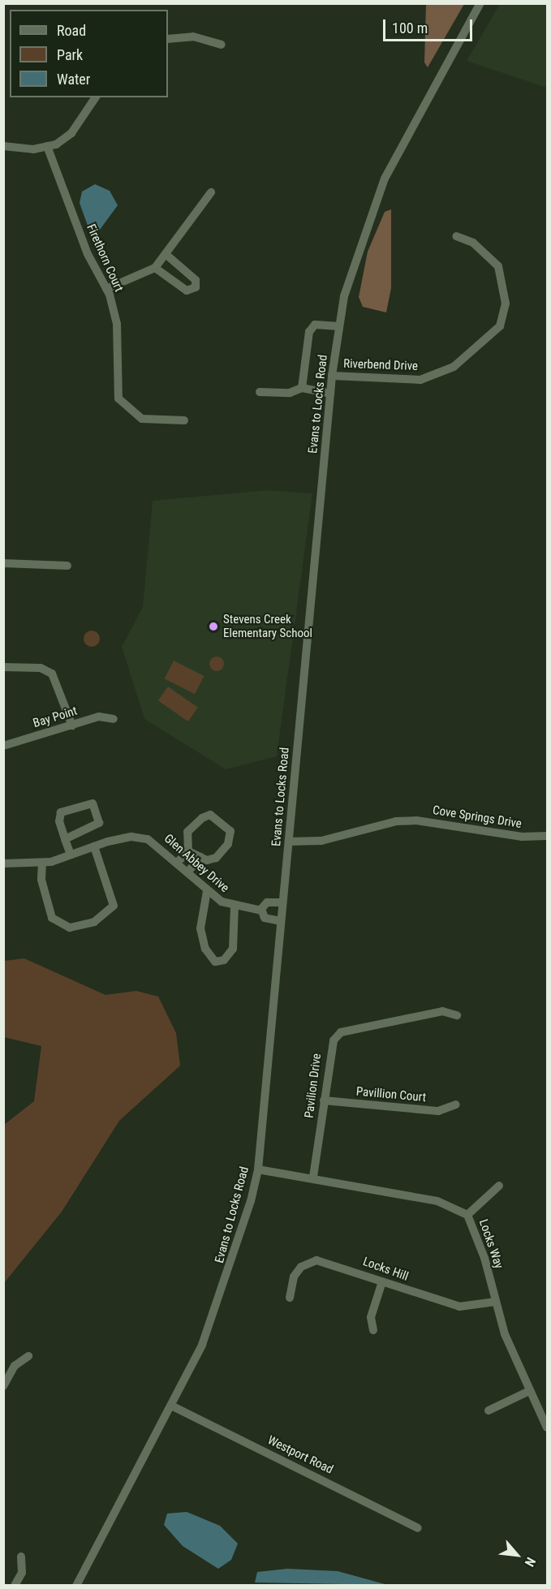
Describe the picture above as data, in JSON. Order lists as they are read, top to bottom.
{
  "streets": {
    "street": [
      "Firethorn Court",
      "Riverbend Drive",
      "Evans to Locks Road",
      "Bay Point",
      "Cove Springs Drive",
      "Glen Abbey Drive",
      "Pavilion Drive",
      "Pavillion Court",
      "Locks Way",
      "Locks Hill",
      "Westport Road"
    ]
  },
  "crossings": [
    ["Riverbend Drive", "Evans to Locks Road"],
    ["Evans to Locks Road", "Cove Springs Drive"],
    ["Evans to Locks Road", "Glen Abbey Drive"],
    ["Evans to Locks Road", "Locks Way"],
    ["Evans to Locks Road", "Westport Road"],
    ["Pavilion Drive", "Pavillion Court"],
    ["Pavilion Drive", "Locks Way"],
    ["Locks Way", "Locks Hill"]
  ],
  "places": ["Stevens Creek Elementary School"],
  "legend": ["Road", "Park", "Water"],
  "scale_bar": "100 m",
  "north": "bottom right"
}
